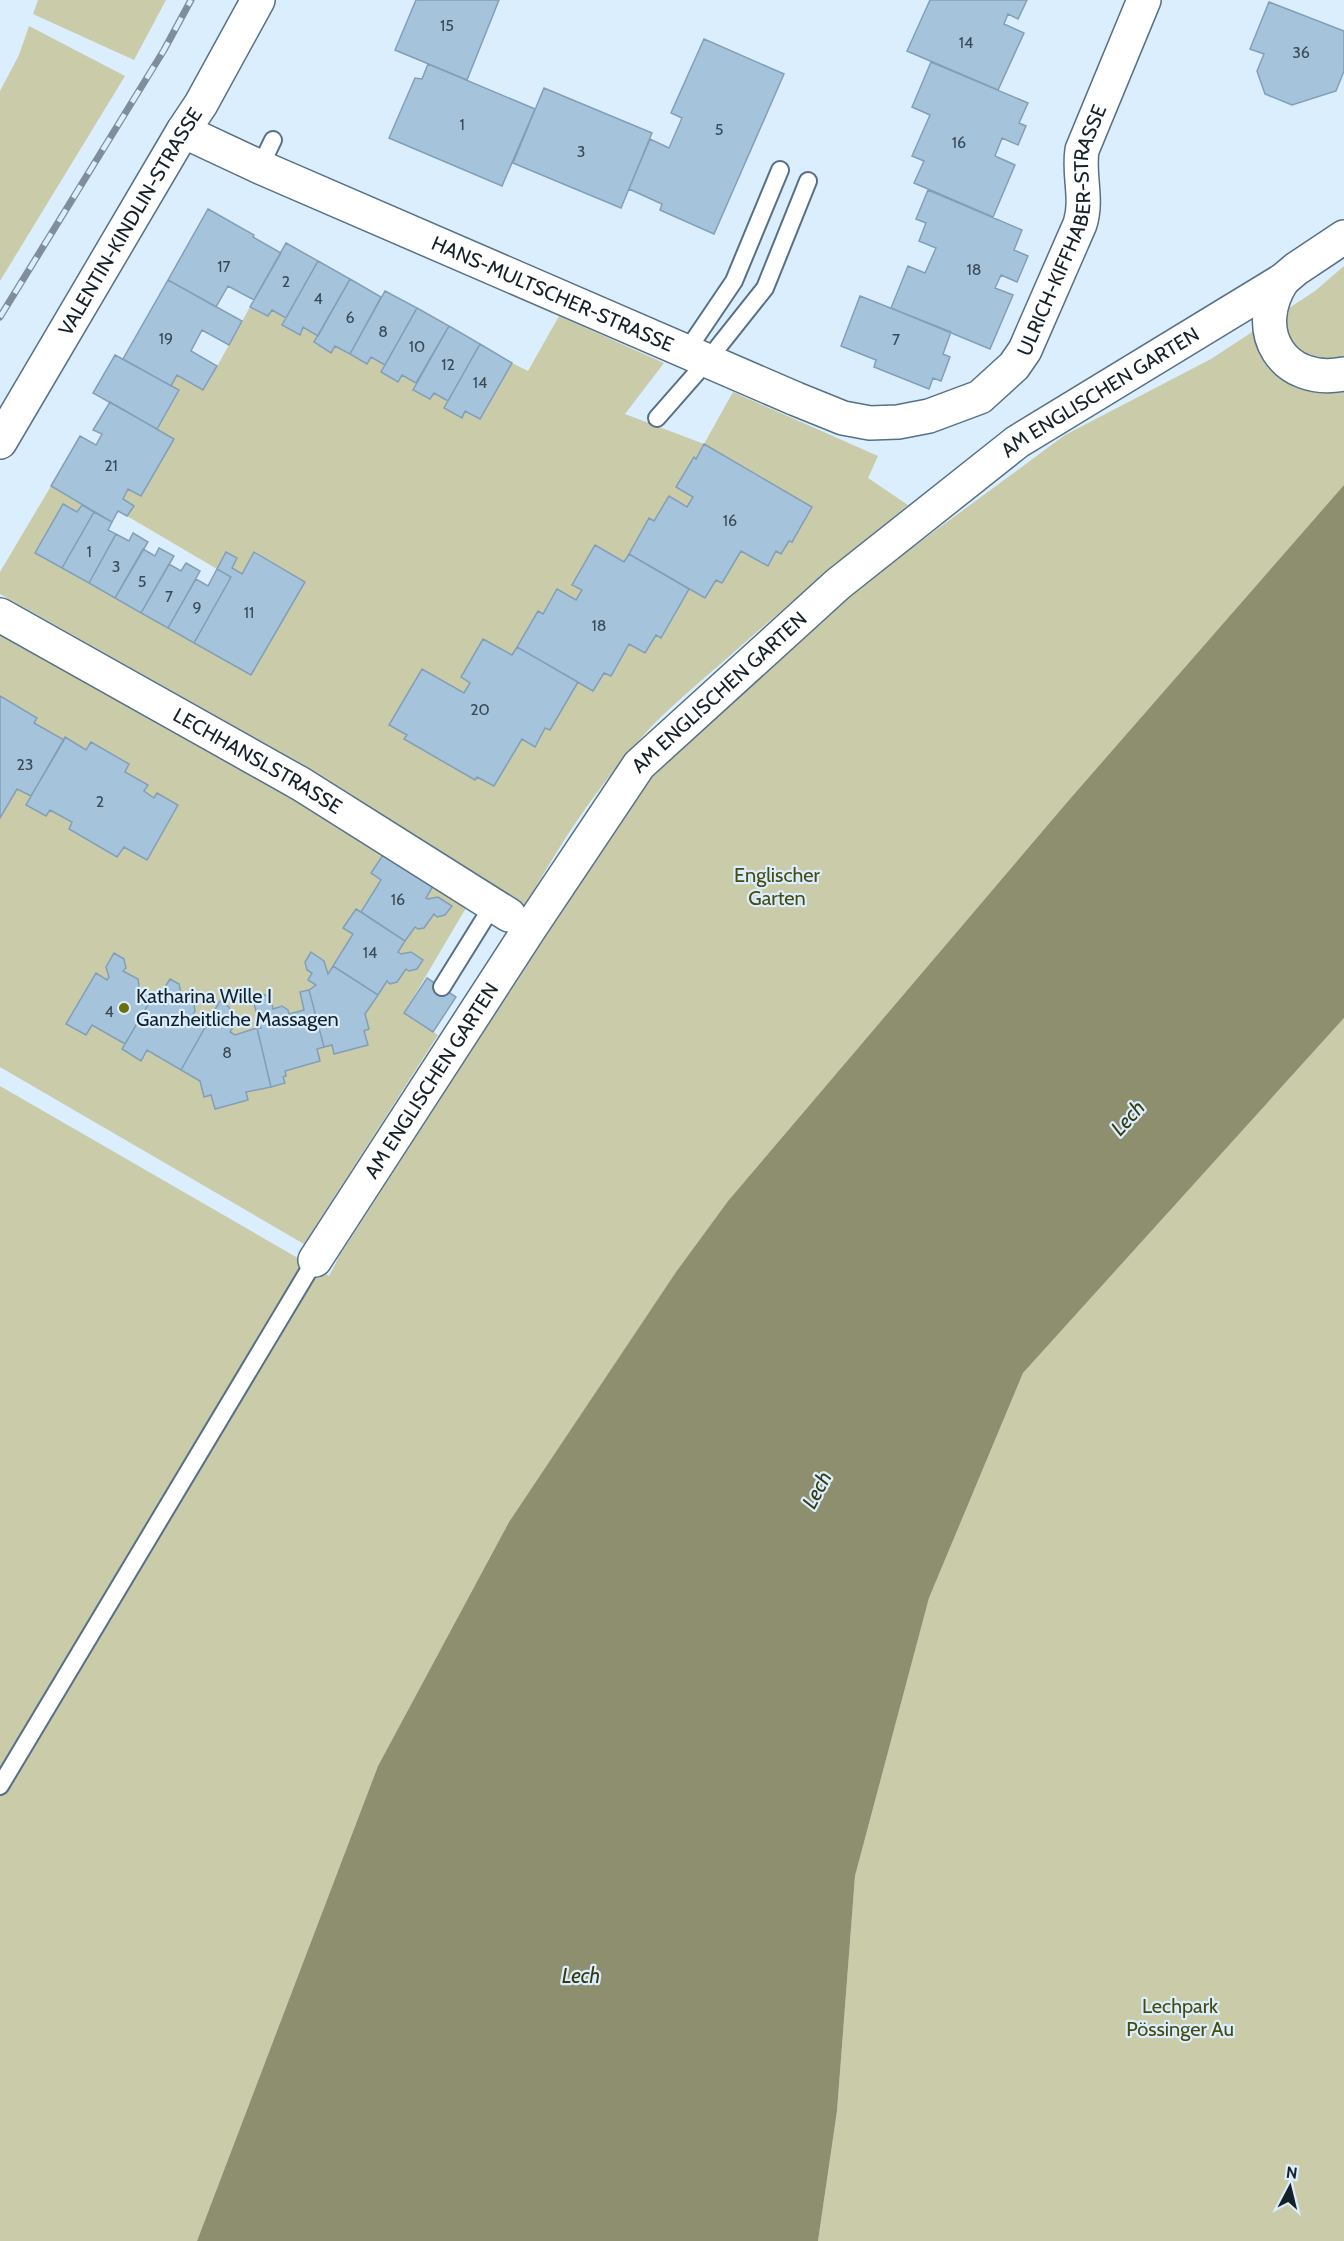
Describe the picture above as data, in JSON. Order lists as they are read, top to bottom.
{
  "streets": {
    "street": [
      "VALENTIN-KINDLIN-STRASSE",
      "ULRICH-KIFFHABER-STRASSE",
      "HANS-MULTSCHER-STRASSE",
      "AM ENGLISCHEN GARTEN",
      "LECHHANSLSTRASSE"
    ]
  },
  "crossings": [
    ["VALENTIN-KINDLIN-STRASSE", "HANS-MULTSCHER-STRASSE"],
    ["ULRICH-KIFFHABER-STRASSE", "HANS-MULTSCHER-STRASSE"]
  ],
  "water": ["Lech"],
  "parks": ["Englischer Garten", "Lechpark Pössinger Au"],
  "places": ["Katharina Wille I Ganzheitliche Massagen"],
  "house_numbers": [
    "15",
    "14",
    "36",
    "1",
    "5",
    "16",
    "3",
    "17",
    "18",
    "2",
    "4",
    "6",
    "8",
    "19",
    "7",
    "10",
    "12",
    "14",
    "21",
    "16",
    "1",
    "3",
    "5",
    "7",
    "9",
    "11",
    "18",
    "20",
    "23",
    "2",
    "16",
    "14",
    "4",
    "8"
  ],
  "north": "top"
}
